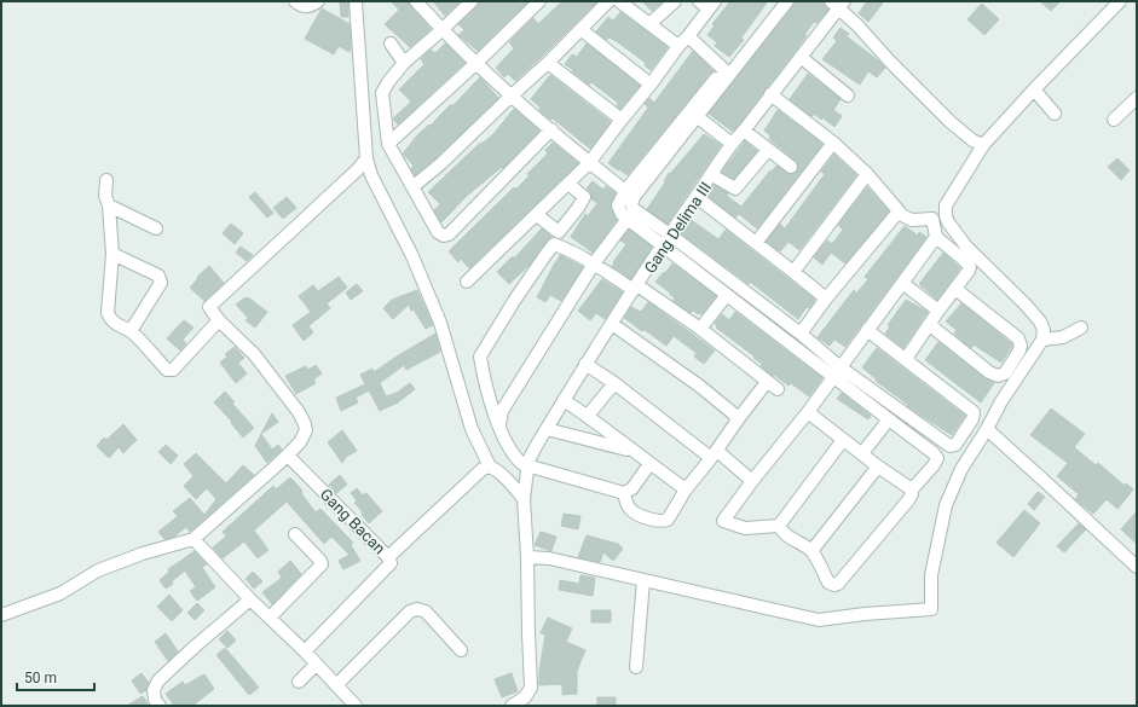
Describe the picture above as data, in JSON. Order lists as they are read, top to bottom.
{
  "streets": {
    "street": ["Gang Delima III", "Gang Bacan"]
  },
  "scale_bar": "50 m"
}
